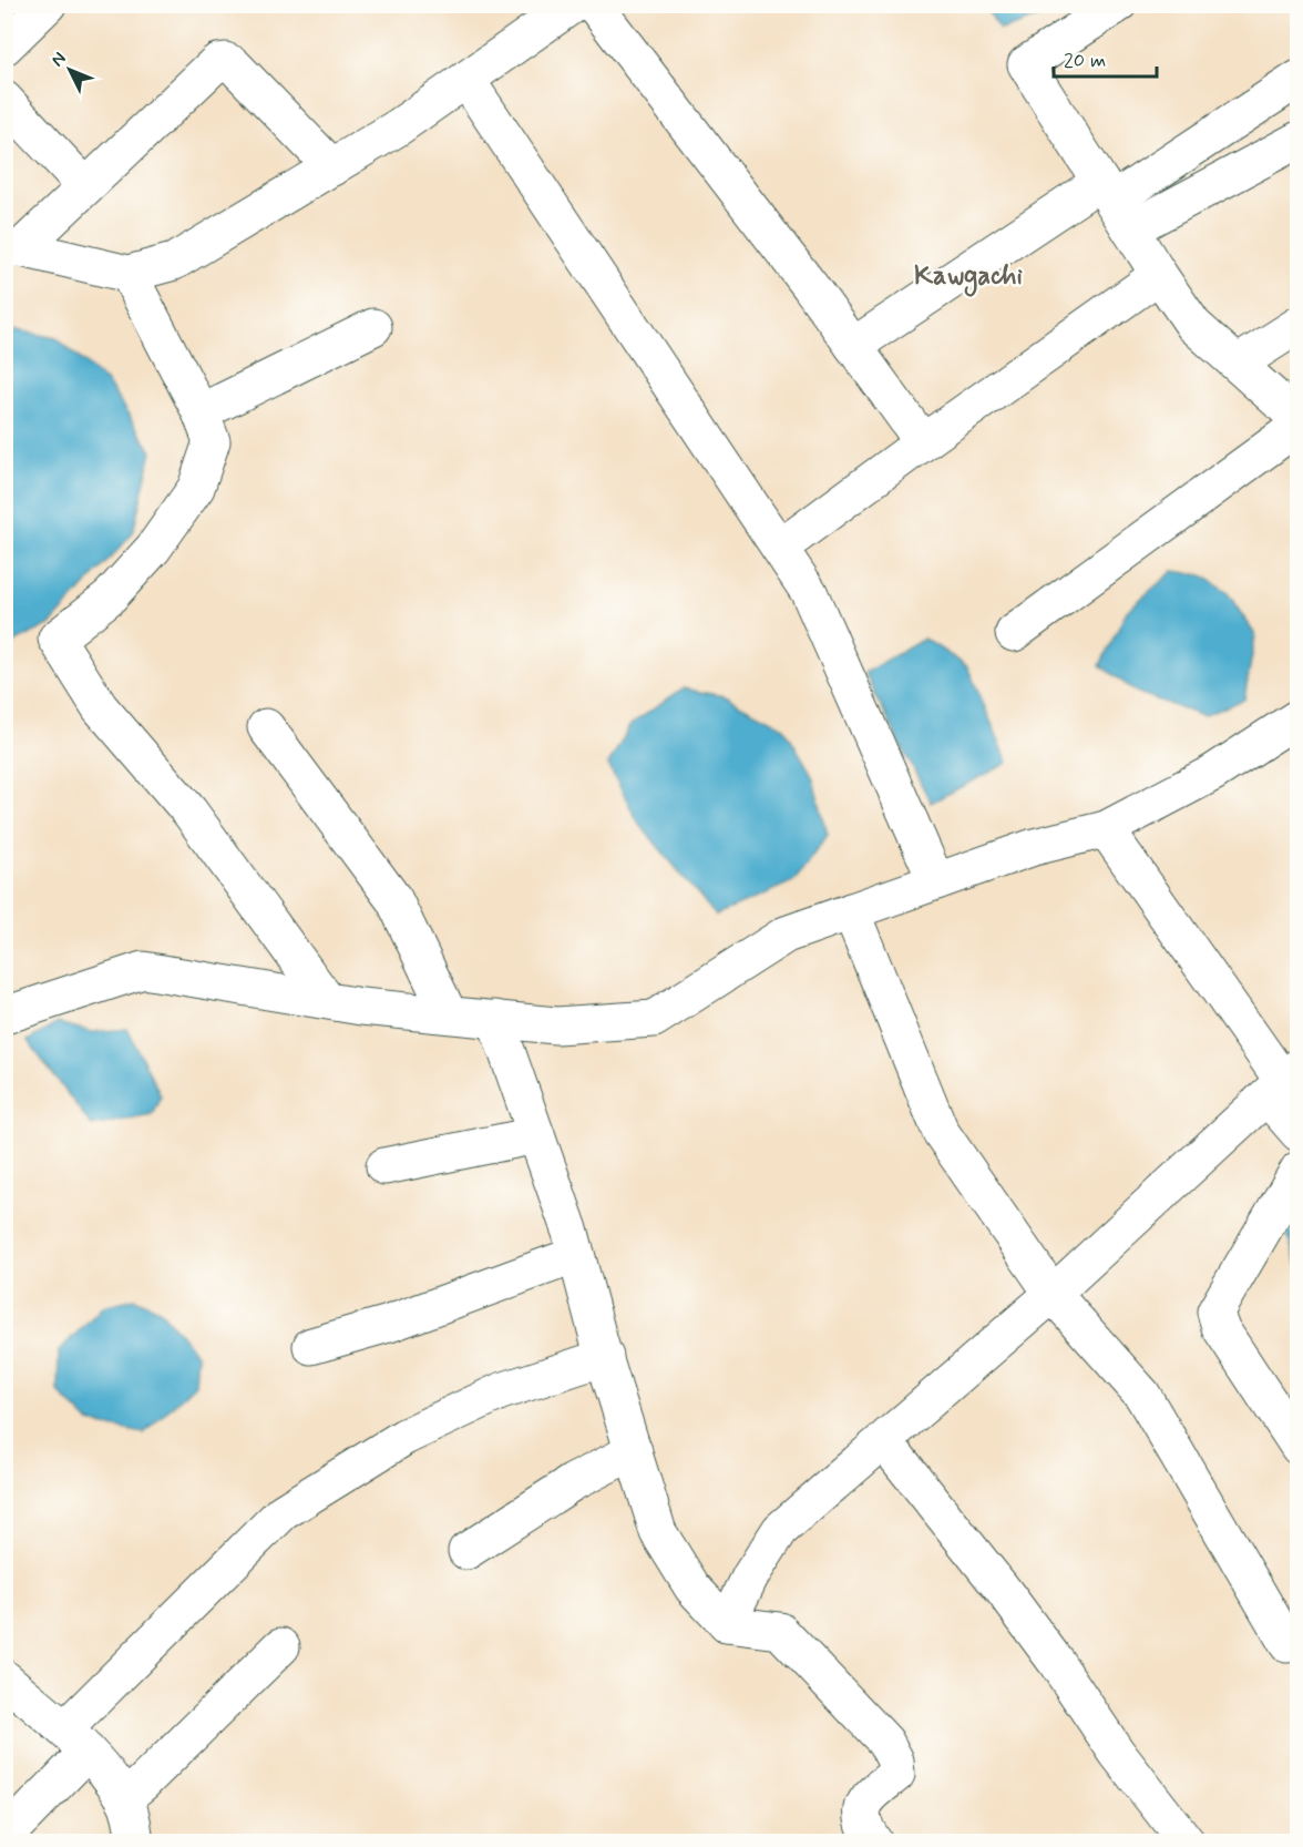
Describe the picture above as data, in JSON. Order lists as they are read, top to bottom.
{
  "districts": ["Kawgachi"],
  "scale_bar": "20 m",
  "north": "top left"
}
